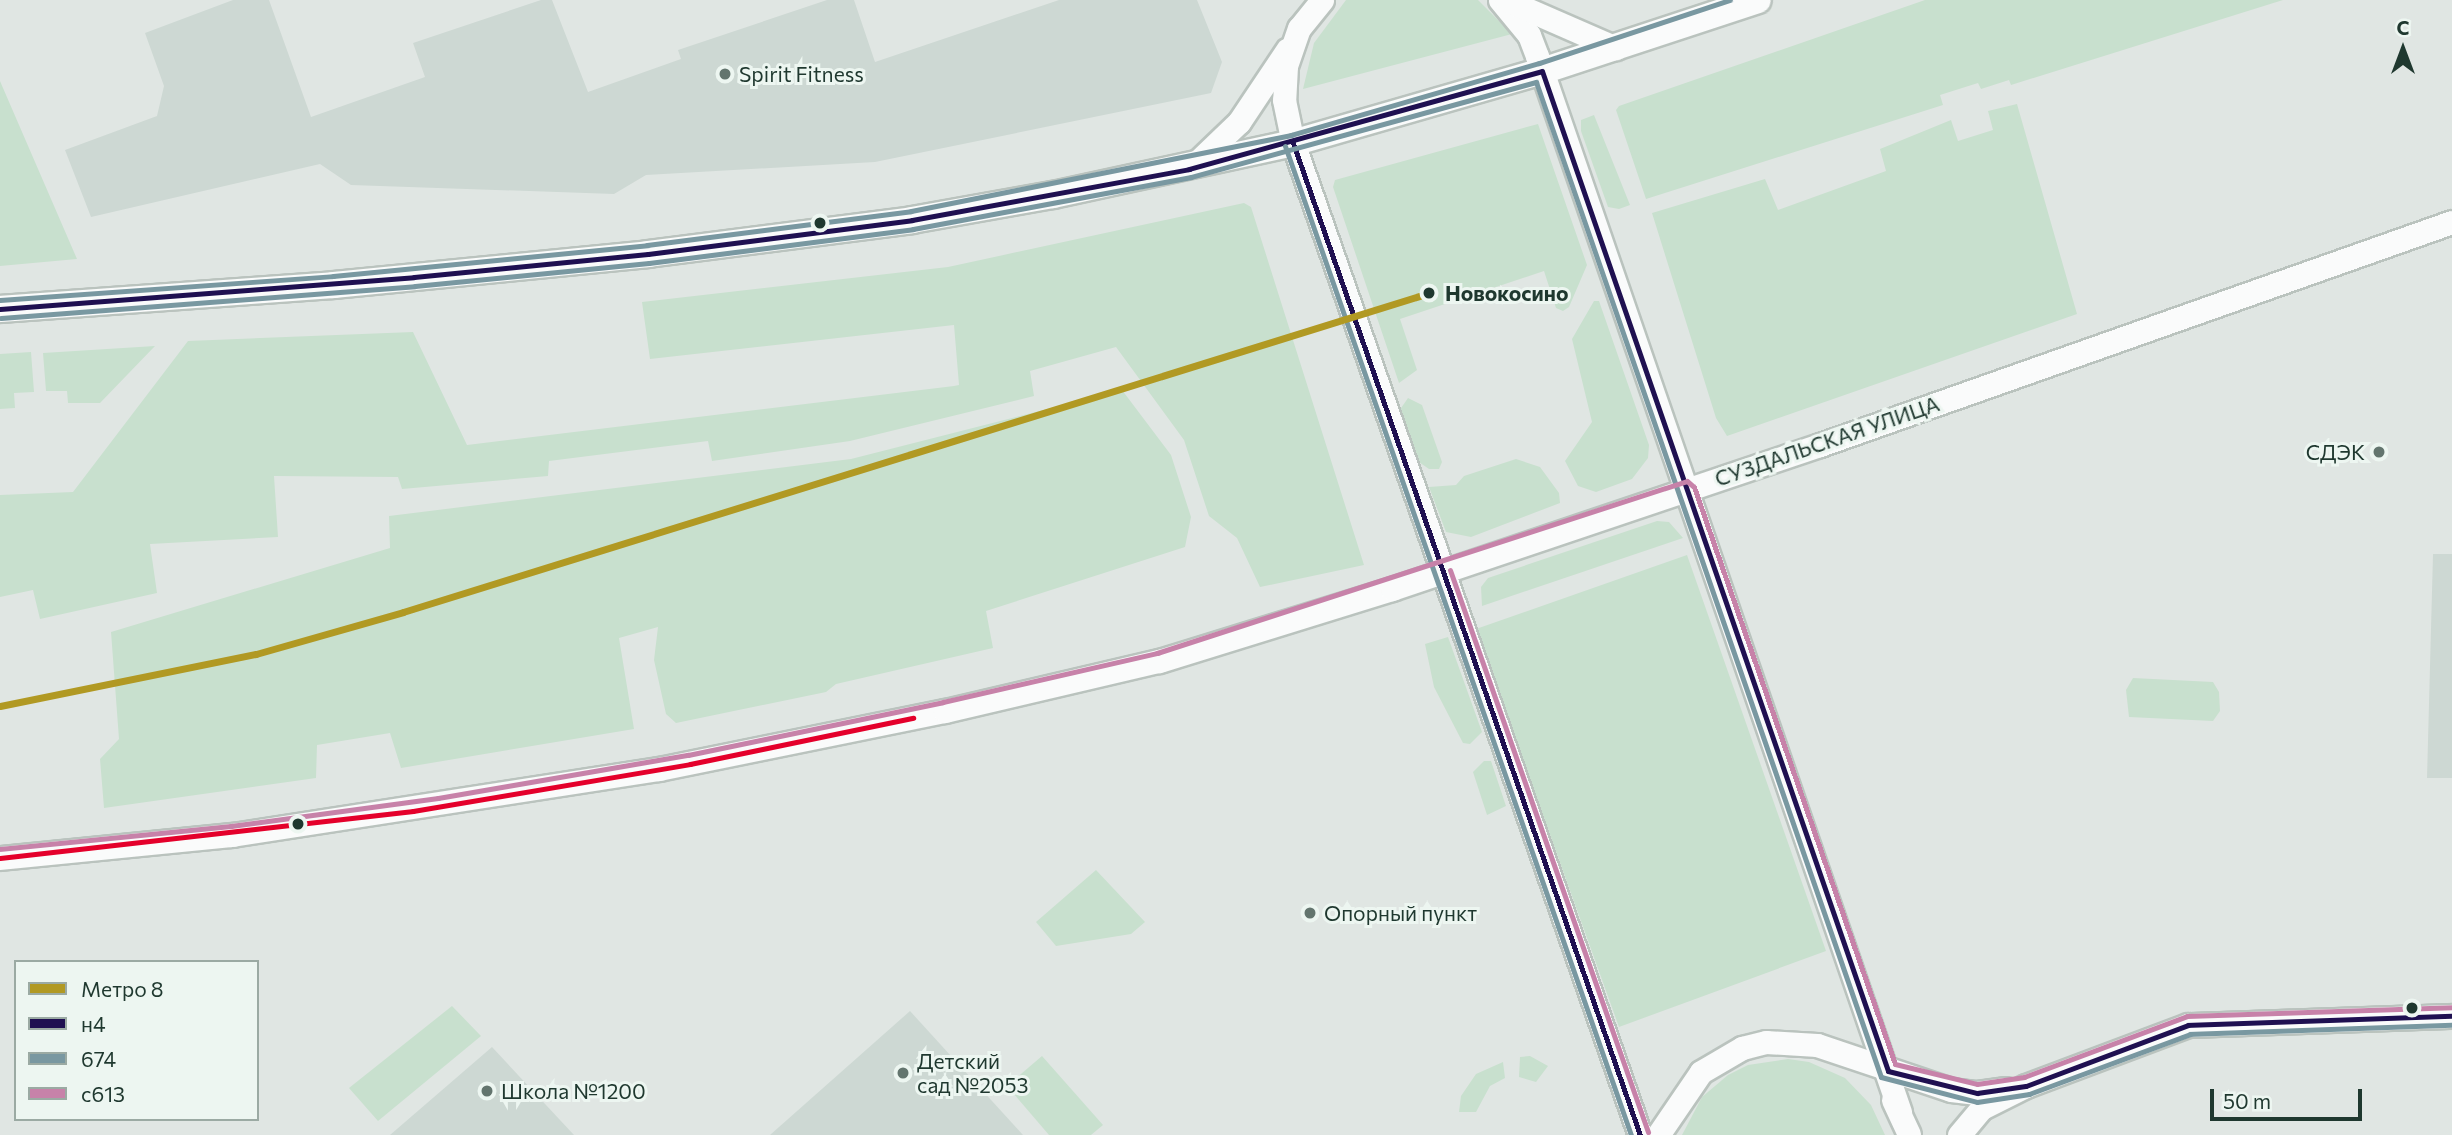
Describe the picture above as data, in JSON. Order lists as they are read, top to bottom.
{
  "streets": {
    "street": ["СУЗДАЛЬСКАЯ УЛИЦА"]
  },
  "places": [
    "Spirit Fitness",
    "Новокосино",
    "СДЭК",
    "Опорный пункт",
    "Детский сад №2053",
    "Школа №1200"
  ],
  "lines": [
    "transit line н4",
    "transit line 674",
    "metro line 8",
    "transit line с613"
  ],
  "legend": [
    "Метро 8",
    "н4",
    "674",
    "с613"
  ],
  "scale_bar": "50 m",
  "north": "top"
}
